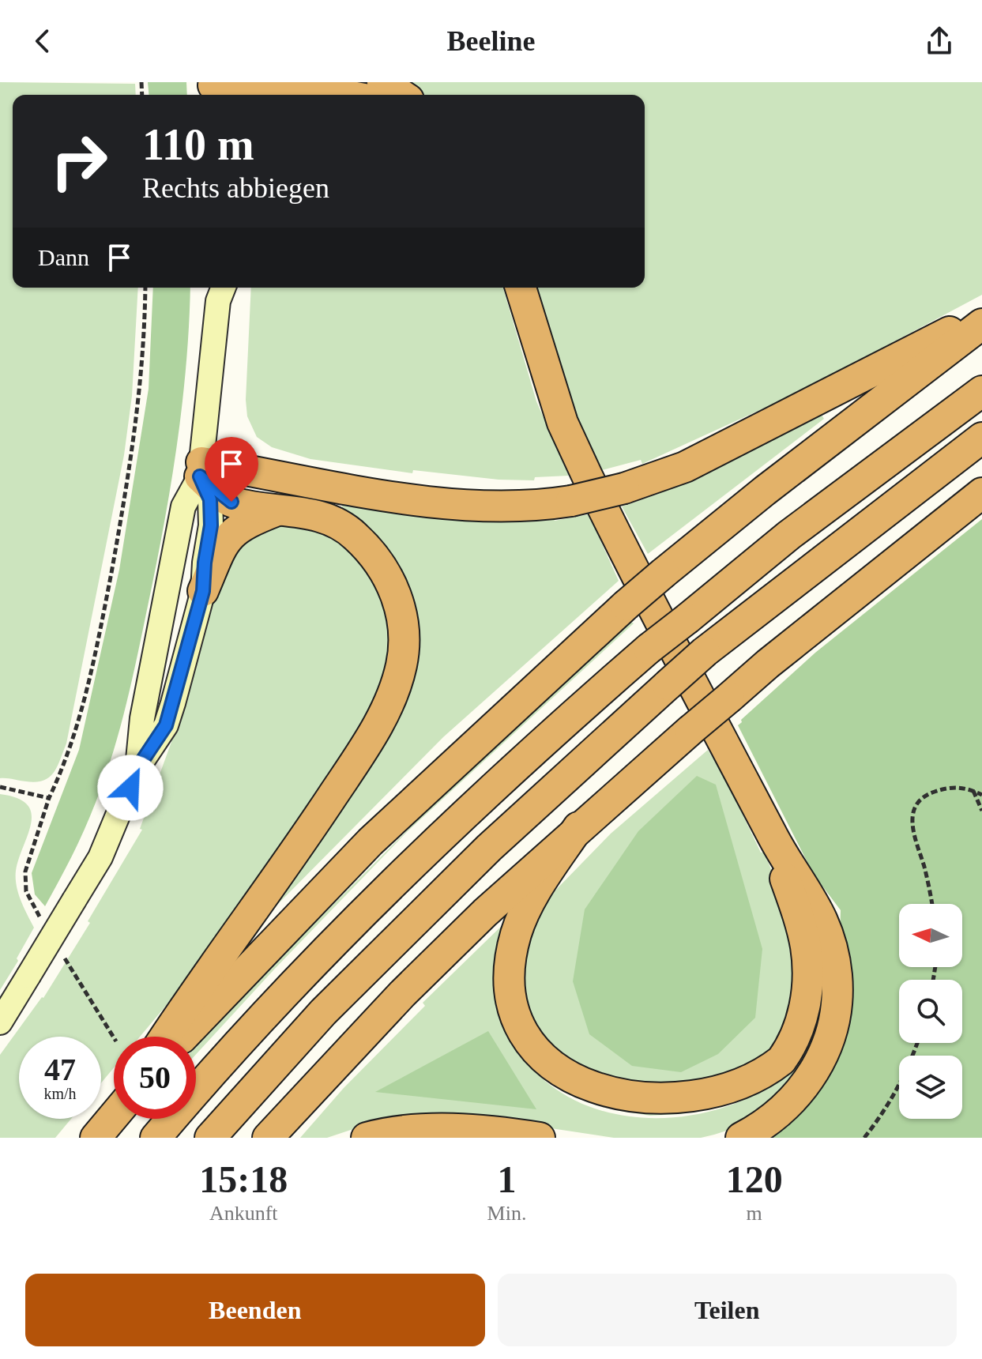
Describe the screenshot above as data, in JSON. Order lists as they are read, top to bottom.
{
  "north": "left",
  "page": {
    "header": "Beeline",
    "turn": ["110 m", "Rechts abbiegen"],
    "then": "Dann",
    "speed": "47 km/h",
    "limit": "50",
    "eta": [
      "15:18",
      "Ankunft",
      "1",
      "Min.",
      "120",
      "m"
    ],
    "buttons": ["Beenden", "Teilen"]
  }
}
